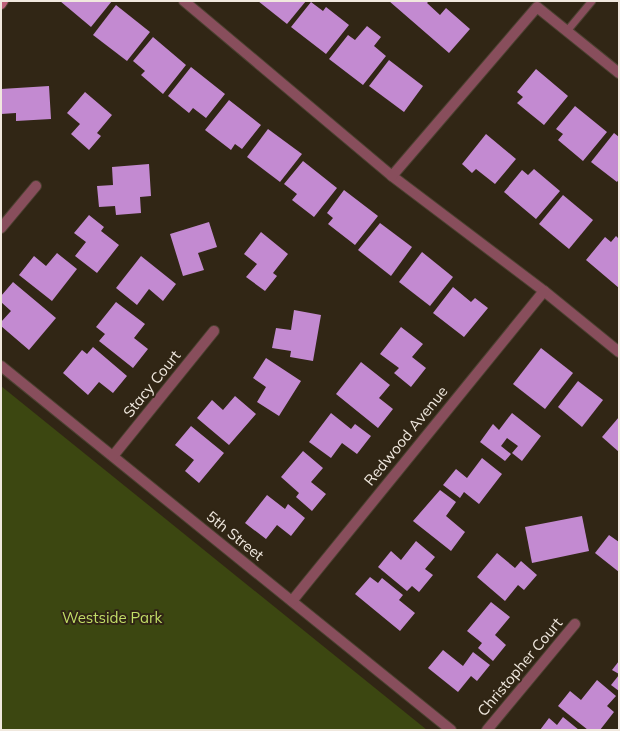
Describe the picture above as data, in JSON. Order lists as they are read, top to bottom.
{
  "streets": {
    "street": [
      "Stacy Court",
      "Redwood Avenue",
      "5th Street",
      "Christopher Court"
    ]
  },
  "crossings": [
    ["Stacy Court", "5th Street"],
    ["Redwood Avenue", "5th Street"]
  ],
  "parks": ["Westside Park"]
}
